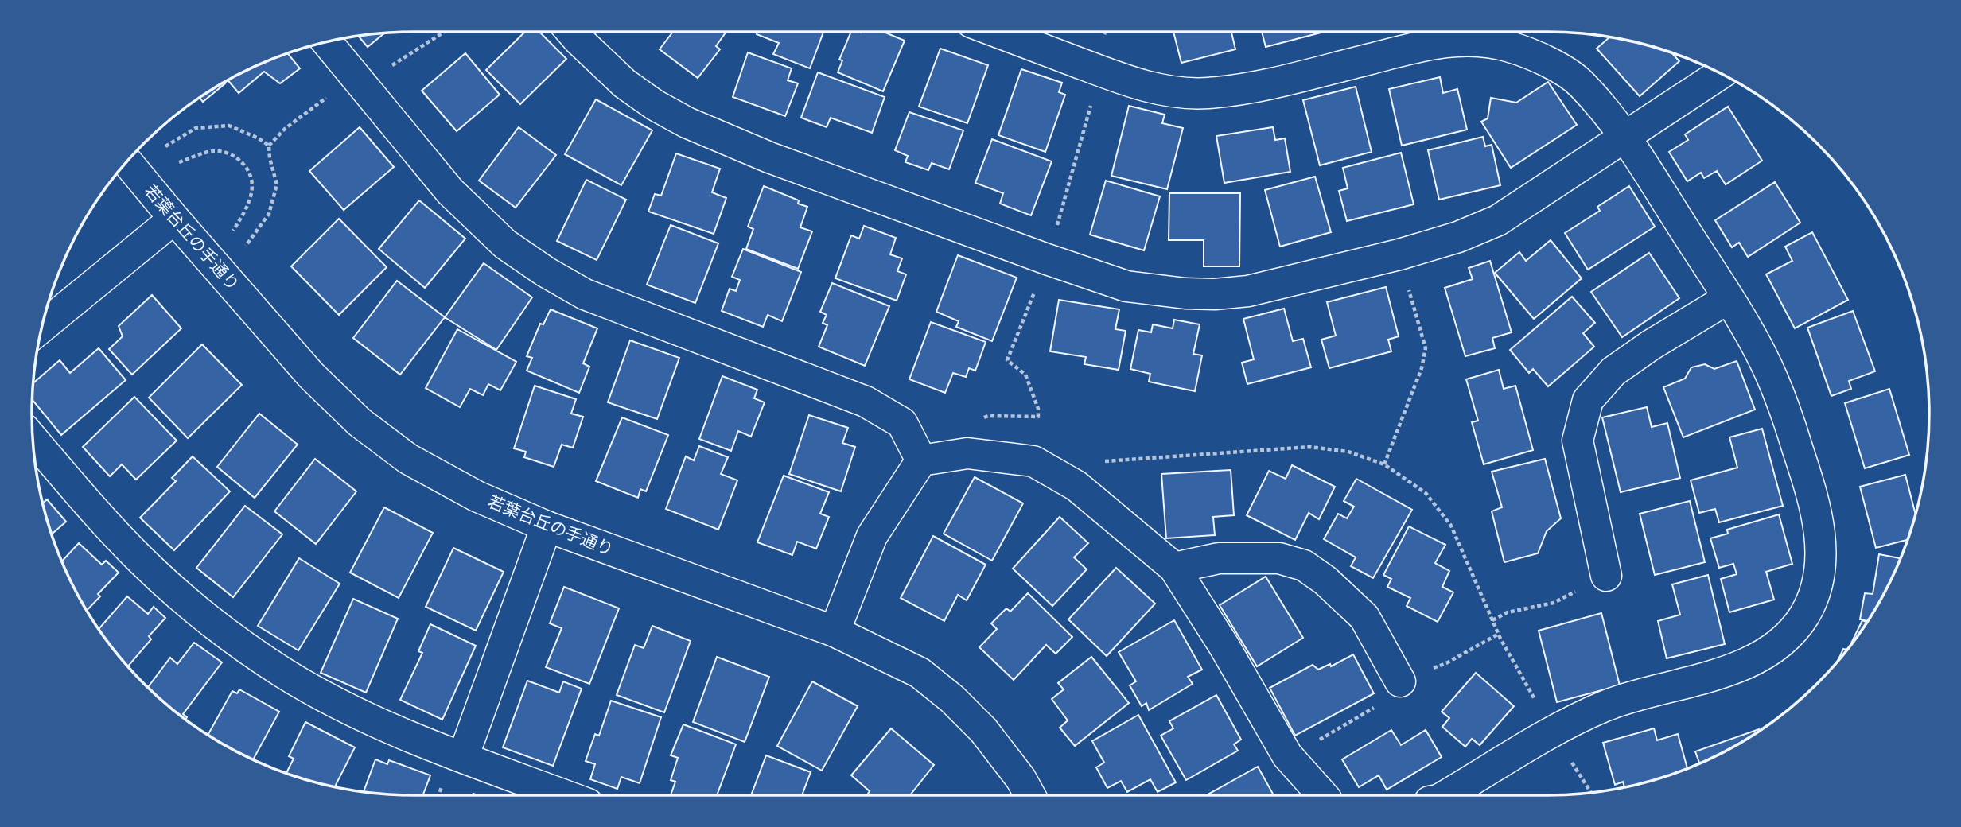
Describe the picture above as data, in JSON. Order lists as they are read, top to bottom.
{
  "streets": {
    "street": ["若葉台丘の手通り"]
  }
}
